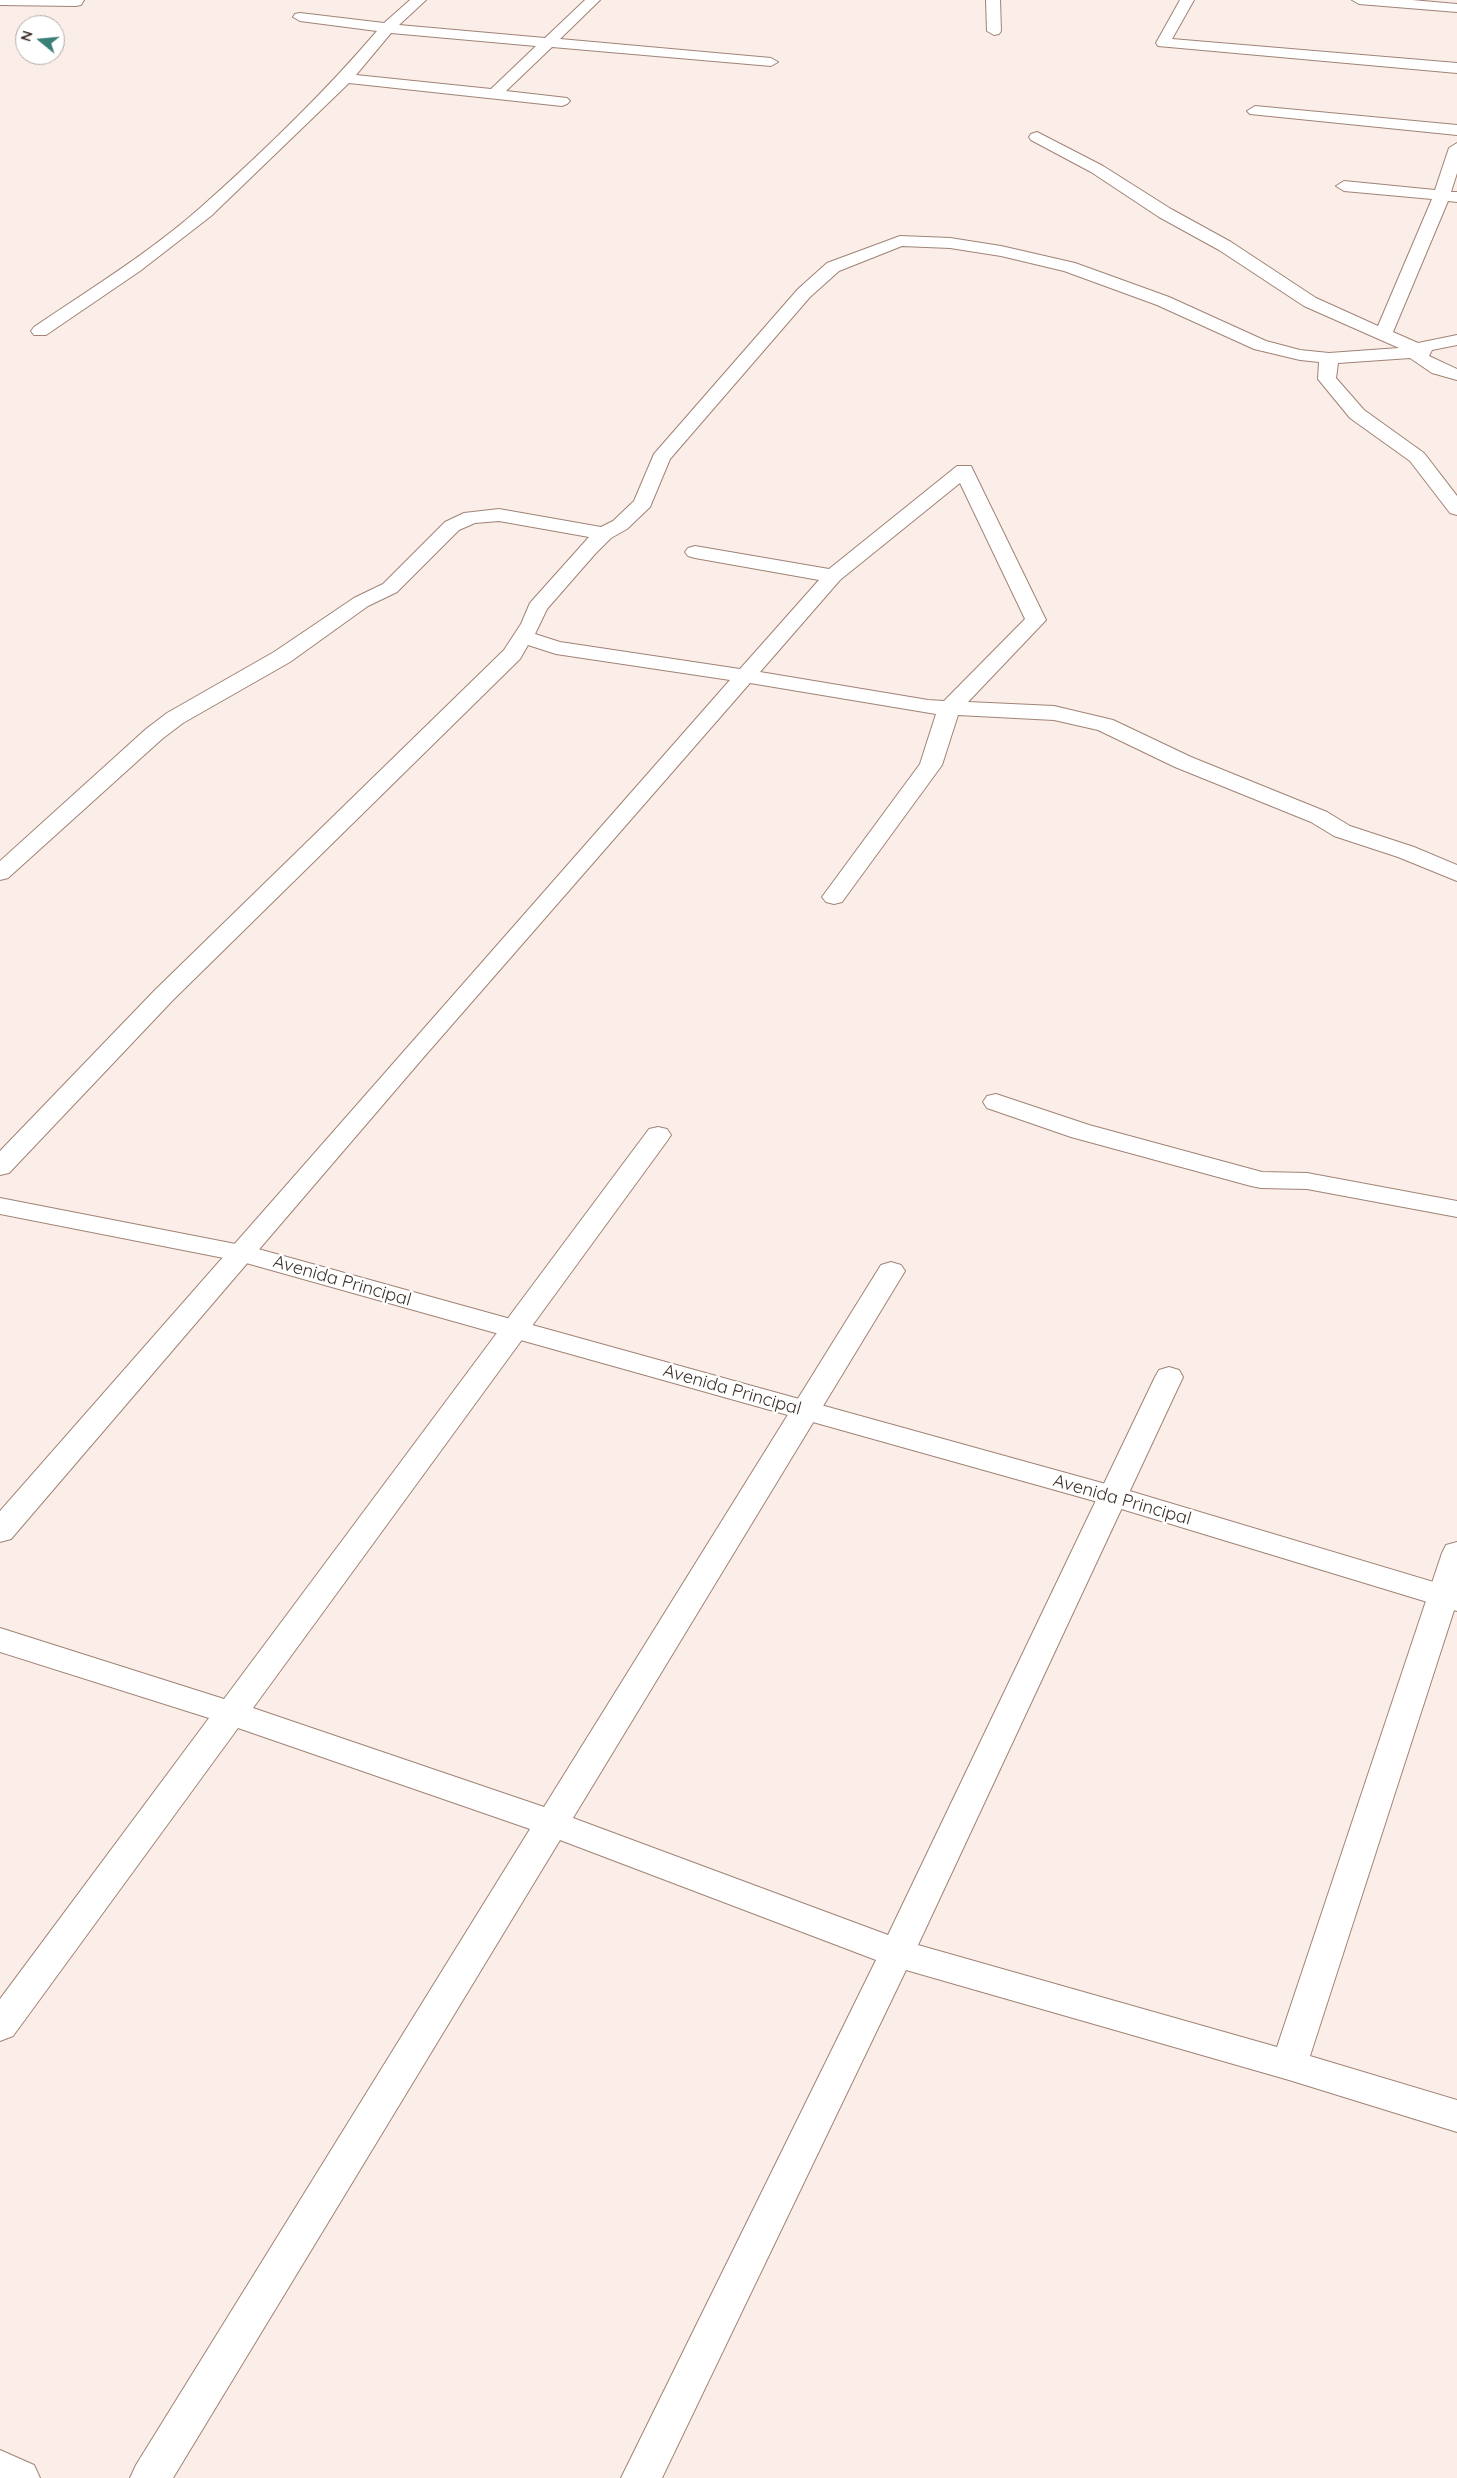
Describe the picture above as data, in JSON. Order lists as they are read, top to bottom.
{
  "streets": {
    "street": ["Avenida Principal"]
  },
  "north": "left"
}
